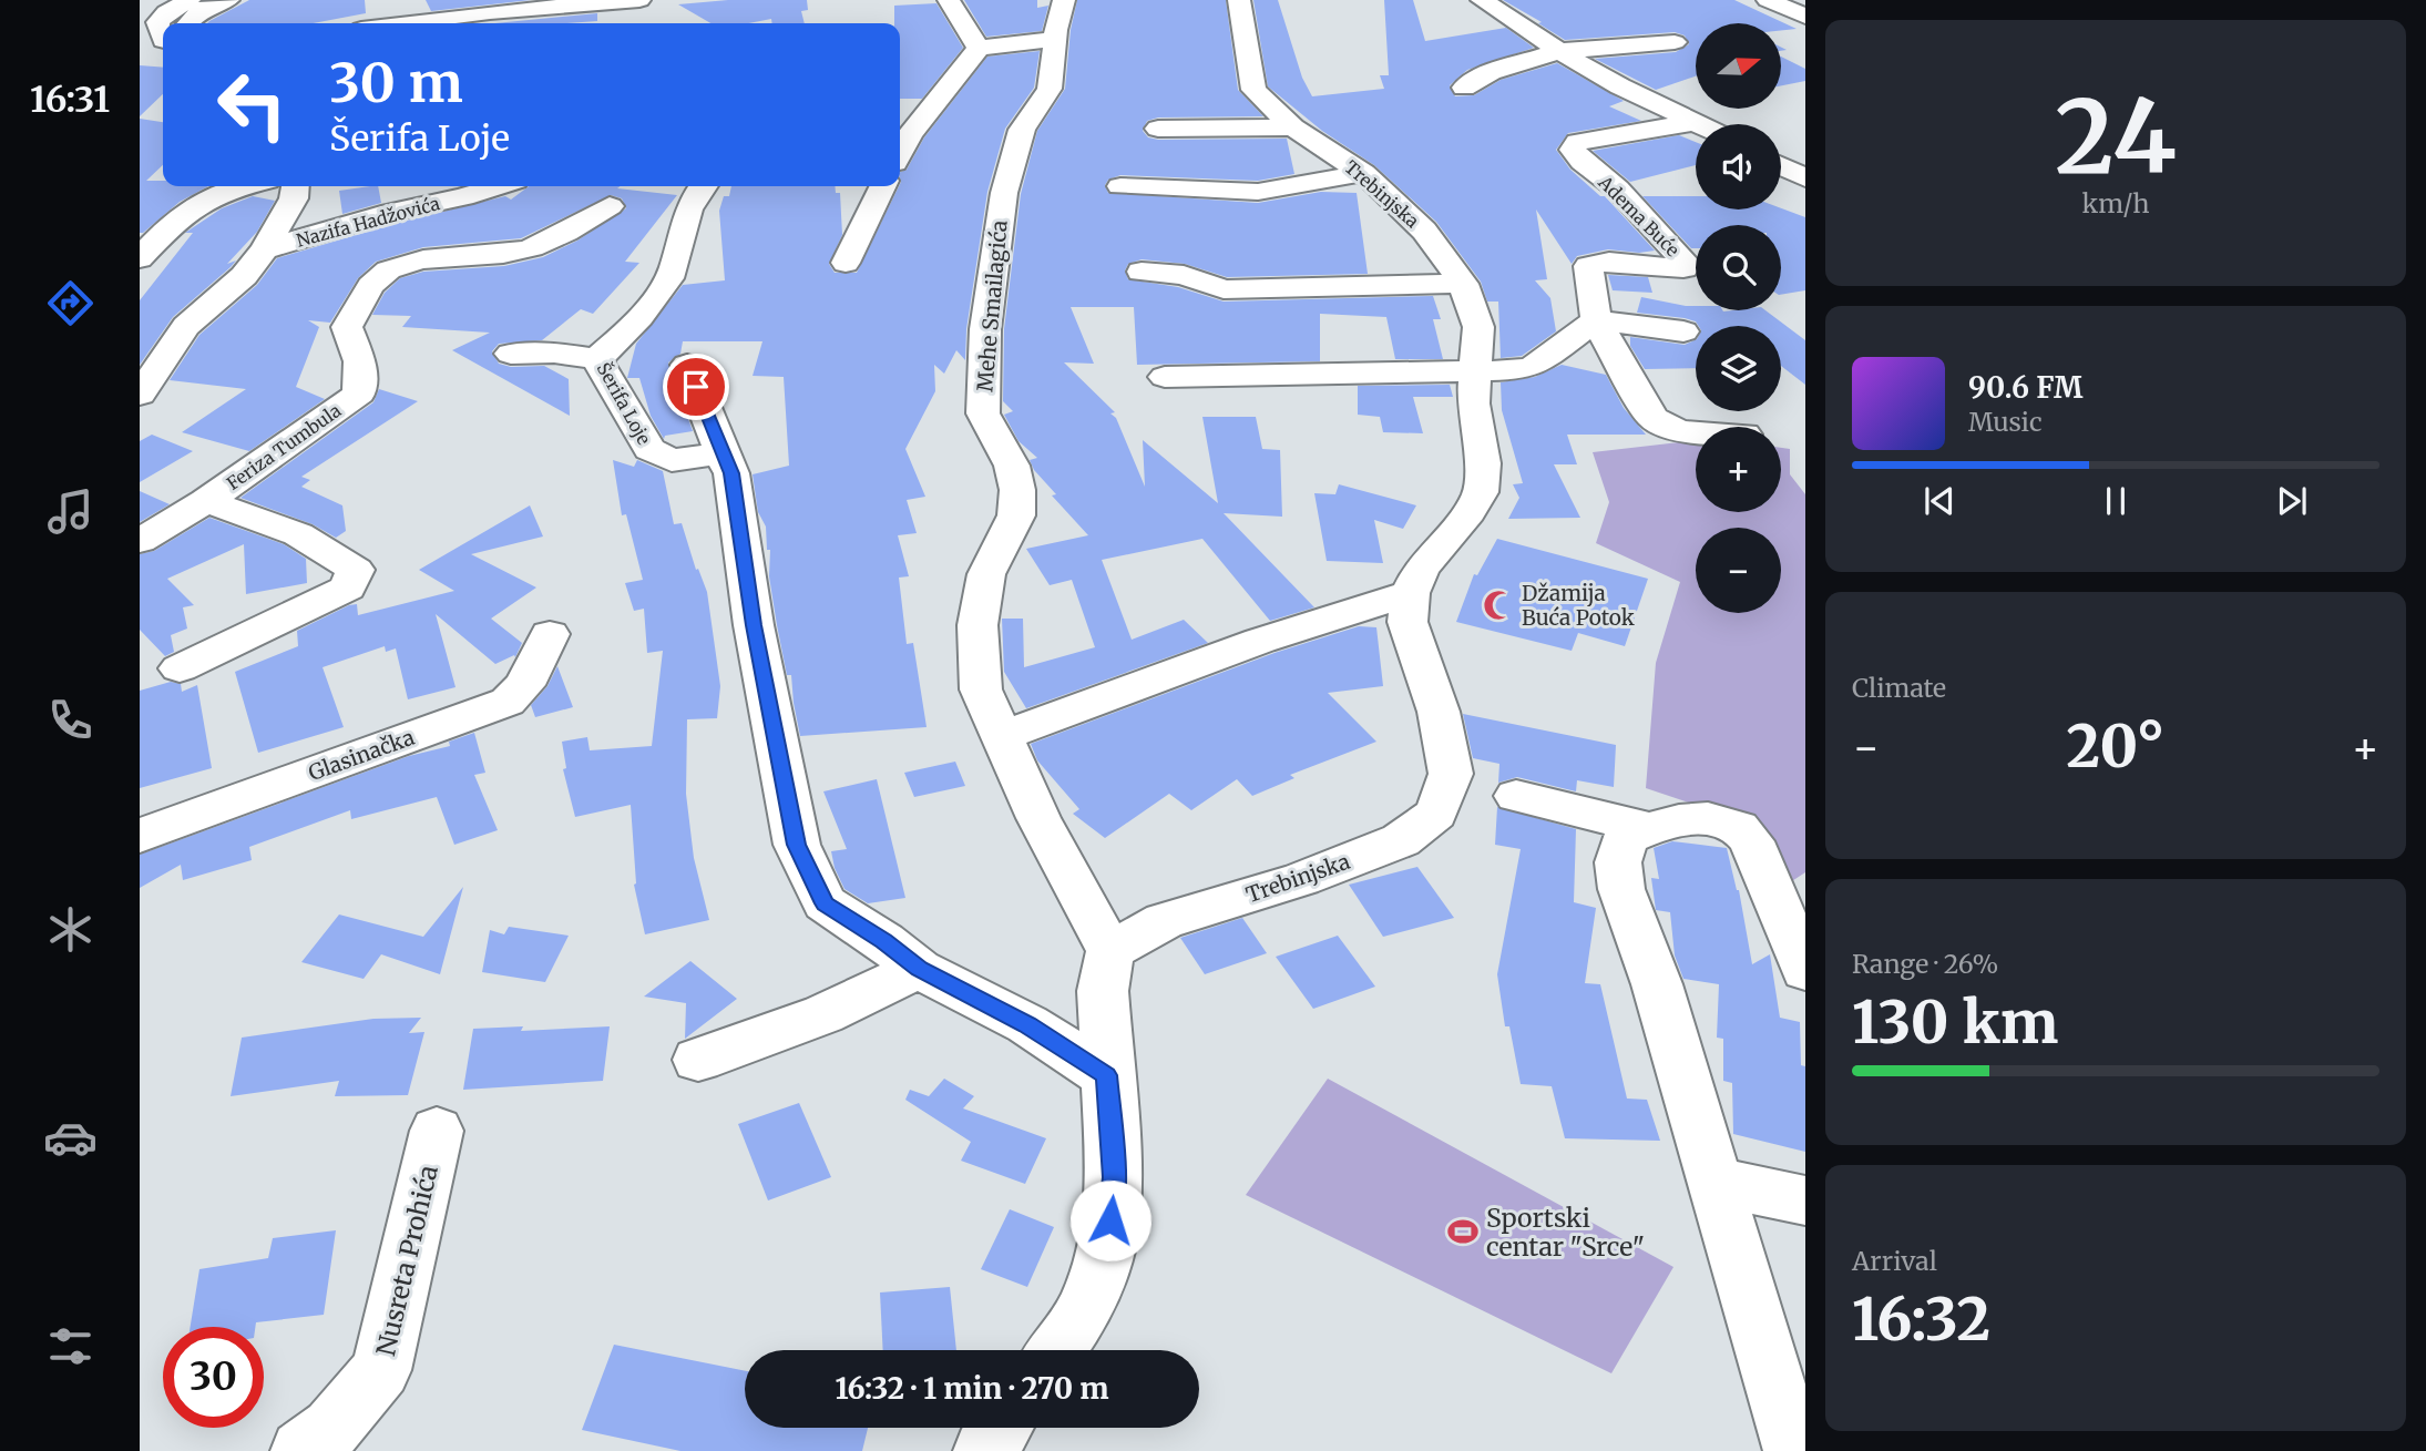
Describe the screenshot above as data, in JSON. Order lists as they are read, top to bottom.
{
  "streets": {
    "street": [
      "Trebinjska",
      "Adema Buće",
      "Nazifa Hadžovića",
      "Mehe Smailagića",
      "Šerifa Loje",
      "Feriza Tumbula",
      "Glasinačka",
      "Nusreta Prohića"
    ]
  },
  "crossings": [
    ["Trebinjska", "Mehe Smailagića"]
  ],
  "places": {
    "mosque": ["Džamija Buća Potok"],
    "sports": ["Sportski centar \"Srce\""]
  },
  "north": "right",
  "page": {
    "tabs": "16:31",
    "tile": [
      ["24", "km/h"],
      "Climate",
      ["Range · 26%", "130 km"],
      ["Arrival", "16:32"]
    ],
    "map_buttons": ["+", "−"],
    "turn": ["30 m", "Šerifa Loje"],
    "song": ["90.6 FM", "Music"],
    "heat": ["−", "20°", "+"],
    "limit": "30",
    "trip": "16:32 · 1 min · 270 m"
  }
}
